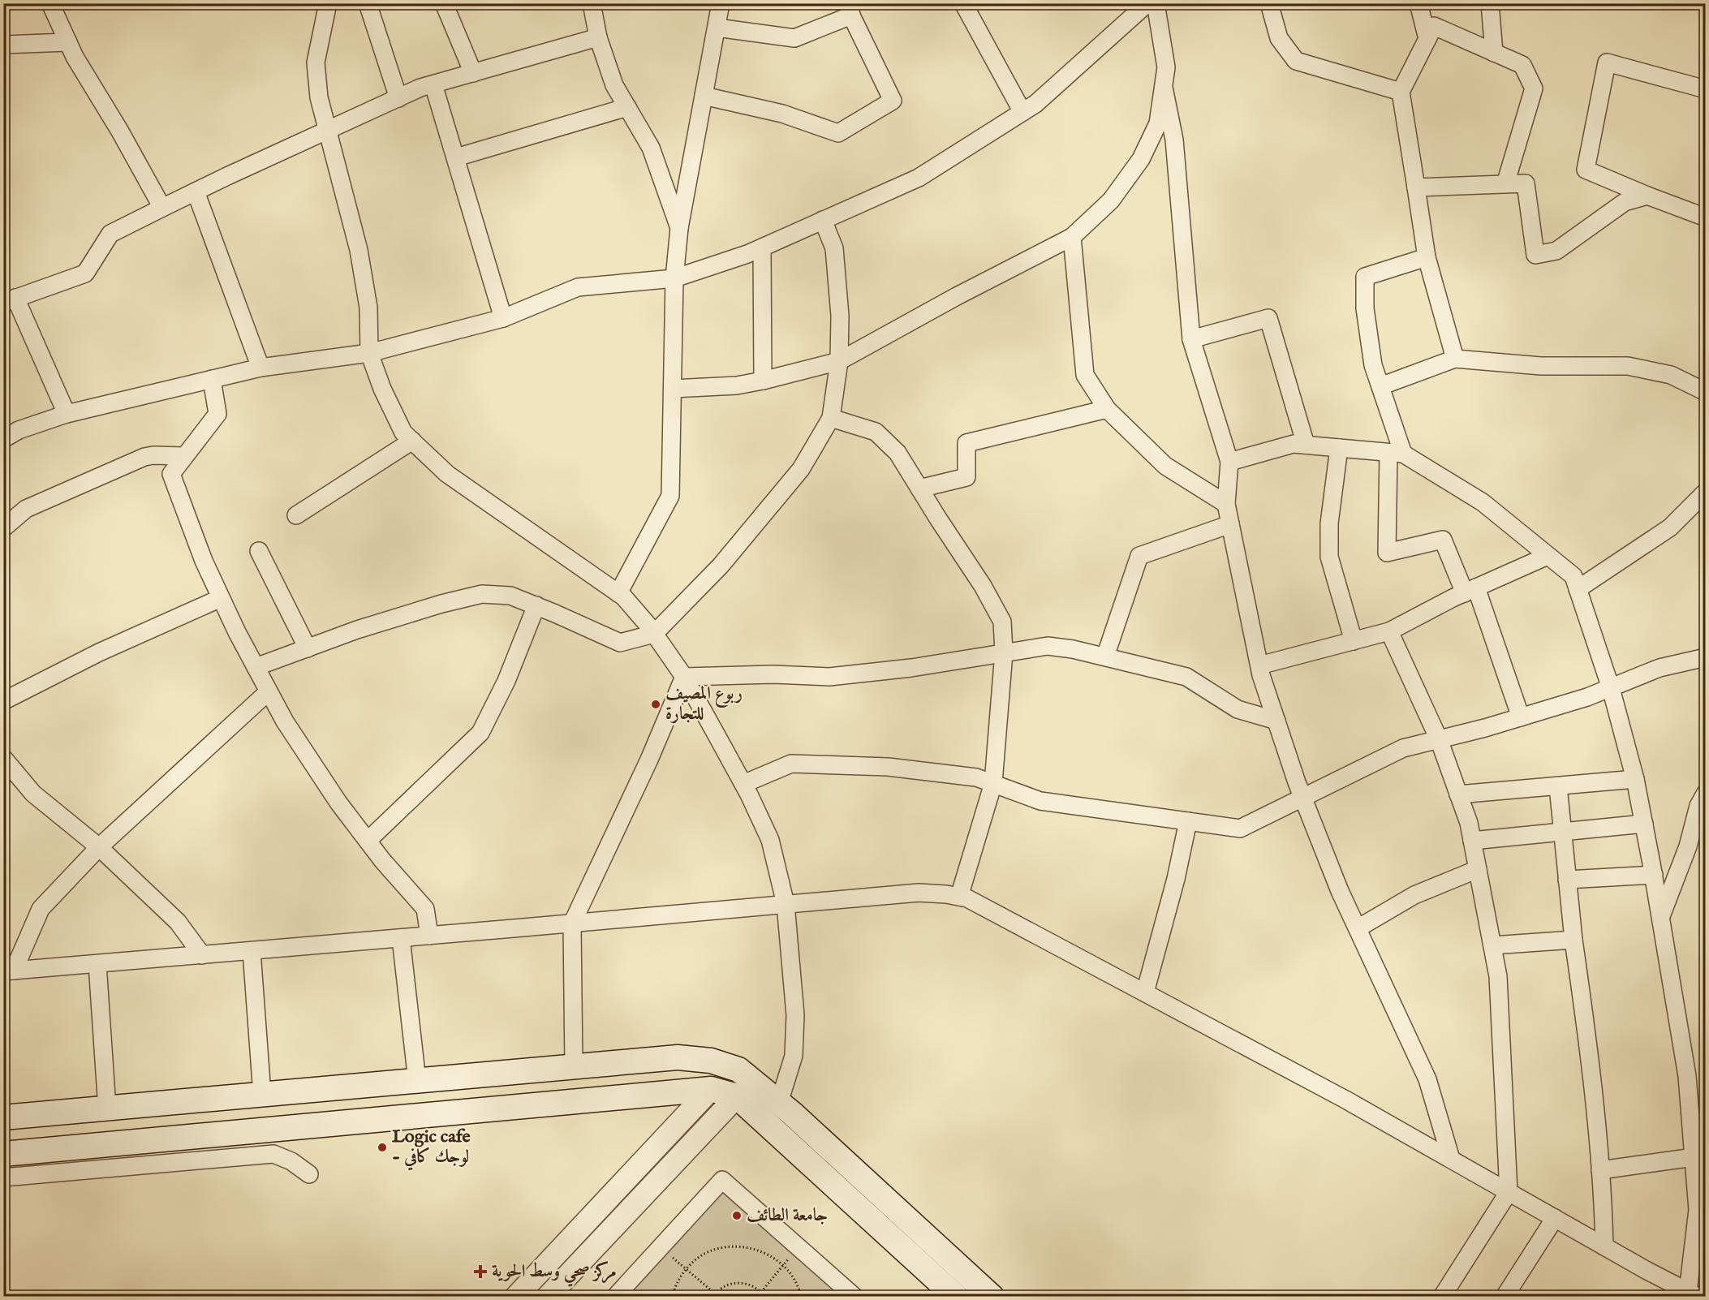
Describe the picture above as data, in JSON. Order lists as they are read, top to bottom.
{
  "places": {
    "other": ["ربوع المصيف للتجارة", "Logic cafe - لوجك كافي", "جامعة الطائف"],
    "health": ["مركز صحي وسط الحوية"]
  }
}
